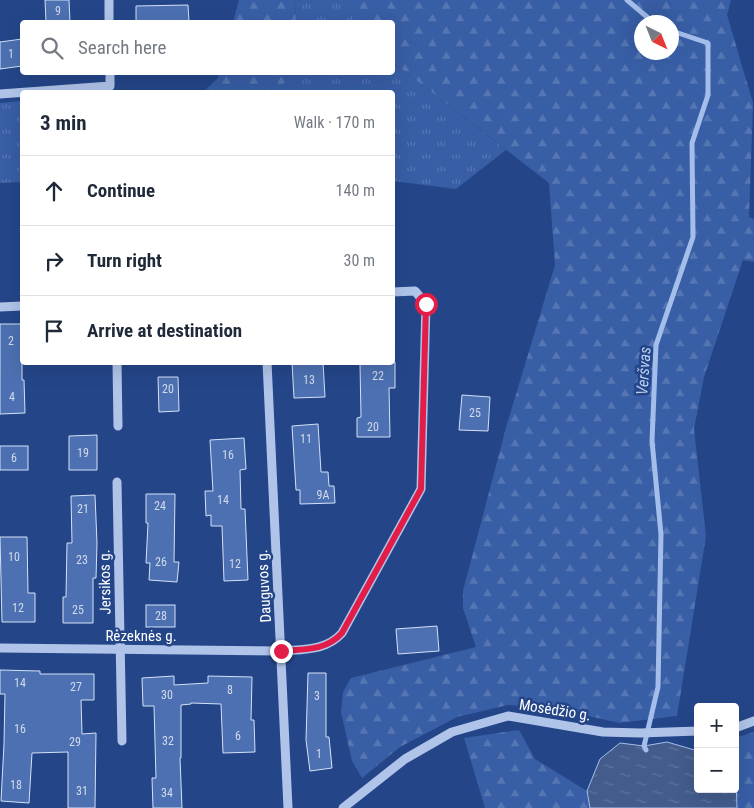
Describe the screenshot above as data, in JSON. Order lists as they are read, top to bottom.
{
  "streets": {
    "street": [
      "Jersikos g.",
      "Dauguvos g.",
      "Rėzeknės g.",
      "Mosėdžio g."
    ]
  },
  "crossings": [
    ["Jersikos g.", "Rėzeknės g."],
    ["Dauguvos g.", "Rėzeknės g."]
  ],
  "water": ["Veršvas"],
  "house_numbers": [
    "9",
    "1",
    "2",
    "22",
    "13",
    "20",
    "4",
    "25",
    "20",
    "11",
    "19",
    "16",
    "6",
    "9A",
    "14",
    "24",
    "21",
    "10",
    "23",
    "26",
    "12",
    "12",
    "25",
    "28",
    "14",
    "27",
    "8",
    "30",
    "3",
    "16",
    "6",
    "32",
    "29",
    "1",
    "18",
    "31",
    "34"
  ],
  "north": "bottom right",
  "page": {
    "search": "Search here",
    "heading": ["3 min", "Walk · 170 m"],
    "list": [
      ["Continue", "140 m"],
      ["Turn right", "30 m"],
      "Arrive at destination"
    ],
    "map_buttons": ["+", "−"]
  }
}
